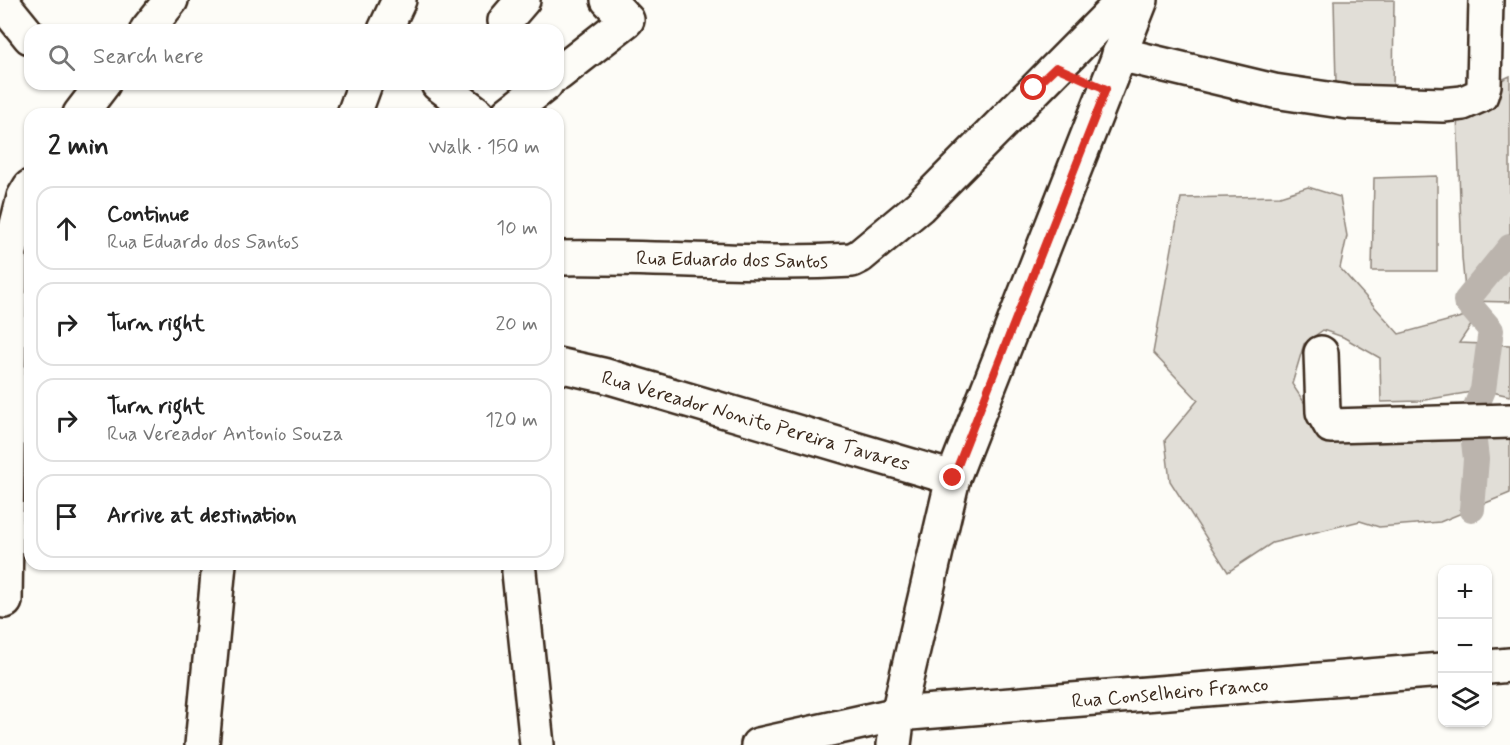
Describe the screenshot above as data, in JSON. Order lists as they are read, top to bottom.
{
  "streets": {
    "street": ["Rua Eduardo dos Santos", "Rua Vereador Nonito Pereira Tavares", "Rua Conselheiro Franco"]
  },
  "page": {
    "search": "Search here",
    "heading": ["2 min", "Walk · 150 m"],
    "list": [
      ["Continue", "Rua Eduardo dos Santos", "10 m"],
      ["Turn right", "20 m"],
      ["Turn right", "Rua Vereador Antonio Souza", "120 m"],
      "Arrive at destination"
    ],
    "map_buttons": ["+", "−"]
  }
}
